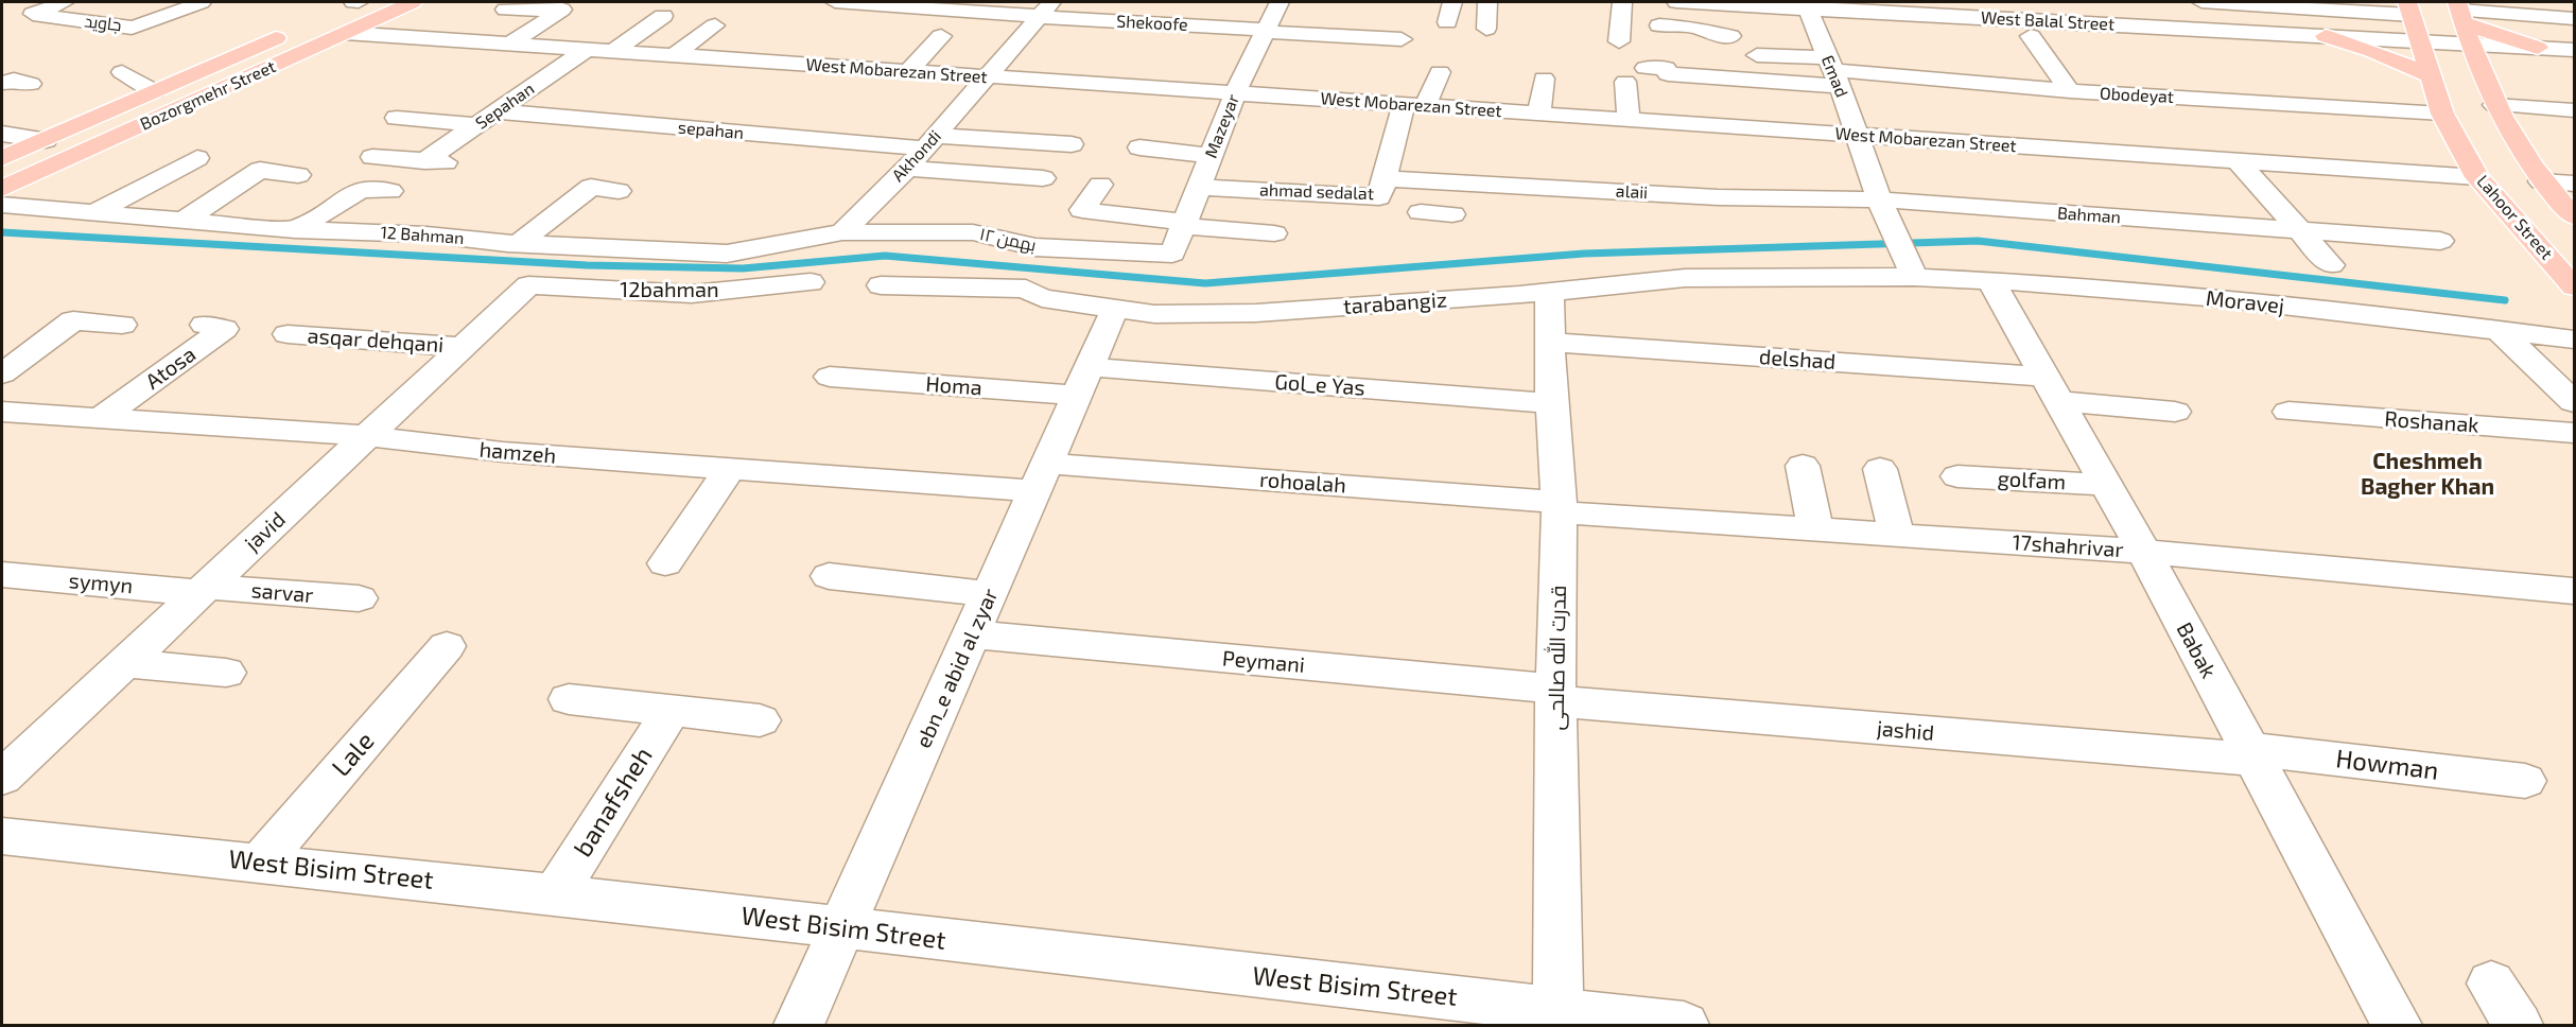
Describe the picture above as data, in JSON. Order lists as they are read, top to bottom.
{
  "streets": {
    "main road": ["Bozorgmehr Street", "Lahoor Street"],
    "street": [
      "West Balal Street",
      "جاوید",
      "Shekoofe",
      "West Mobarezan Street",
      "Emad",
      "Obodeyat",
      "Sepahan",
      "Mazeyar",
      "sepahan",
      "Akhondi",
      "ahmad sedalat",
      "alaii",
      "Bahman",
      "12 Bahman",
      "۱۲ بهمن",
      "12bahman",
      "Moravej",
      "tarabangiz",
      "asqar dehqani",
      "delshad",
      "Atosa",
      "Gol_e Yas",
      "Homa",
      "Roshanak",
      "hamzeh",
      "golfam",
      "rohoalah",
      "javid",
      "17shahrivar",
      "symyn",
      "sarvar",
      "Babak",
      "قدرت الله صالحی",
      "Peymani",
      "ebn_e abid al zyar",
      "jashid",
      "Lale",
      "Howman",
      "banafsheh",
      "West Bisim Street"
    ]
  },
  "crossings": [
    ["West Balal Street", "Emad"],
    ["West Balal Street", "Lahoor Street"],
    ["Shekoofe", "Mazeyar"],
    ["Shekoofe", "Akhondi"],
    ["West Mobarezan Street", "Emad"],
    ["West Mobarezan Street", "Bozorgmehr Street"],
    ["West Mobarezan Street", "Sepahan"],
    ["West Mobarezan Street", "Mazeyar"],
    ["West Mobarezan Street", "Akhondi"],
    ["West Mobarezan Street", "ahmad sedalat"],
    ["West Mobarezan Street", "Lahoor Street"],
    ["Emad", "Obodeyat"],
    ["Emad", "alaii"],
    ["Emad", "Bahman"],
    ["Emad", "Moravej"],
    ["Emad", "tarabangiz"],
    ["Bozorgmehr Street", "12 Bahman"],
    ["Obodeyat", "Lahoor Street"],
    ["Sepahan", "sepahan"],
    ["Mazeyar", "ahmad sedalat"],
    ["Mazeyar", "۱۲ بهمن"],
    ["sepahan", "Akhondi"],
    ["Akhondi", "12 Bahman"],
    ["Akhondi", "۱۲ بهمن"],
    ["ahmad sedalat", "alaii"],
    ["alaii", "Bahman"],
    ["12 Bahman", "۱۲ بهمن"],
    ["12bahman", "javid"],
    ["Moravej", "tarabangiz"],
    ["Moravej", "Babak"],
    ["tarabangiz", "قدرت الله صالحی"],
    ["tarabangiz", "ebn_e abid al zyar"],
    ["asqar dehqani", "javid"],
    ["delshad", "Babak"],
    ["delshad", "قدرت الله صالحی"],
    ["Atosa", "hamzeh"],
    ["Gol_e Yas", "Homa"],
    ["Gol_e Yas", "قدرت الله صالحی"],
    ["Gol_e Yas", "ebn_e abid al zyar"],
    ["Homa", "ebn_e abid al zyar"],
    ["hamzeh", "rohoalah"],
    ["hamzeh", "javid"],
    ["hamzeh", "ebn_e abid al zyar"],
    ["golfam", "Babak"],
    ["rohoalah", "17shahrivar"],
    ["rohoalah", "قدرت الله صالحی"],
    ["rohoalah", "ebn_e abid al zyar"],
    ["javid", "symyn"],
    ["javid", "sarvar"],
    ["17shahrivar", "Babak"],
    ["17shahrivar", "قدرت الله صالحی"],
    ["symyn", "sarvar"],
    ["Babak", "jashid"],
    ["Babak", "Howman"],
    ["قدرت الله صالحی", "Peymani"],
    ["قدرت الله صالحی", "jashid"],
    ["قدرت الله صالحی", "West Bisim Street"],
    ["Peymani", "ebn_e abid al zyar"],
    ["Peymani", "jashid"],
    ["ebn_e abid al zyar", "West Bisim Street"],
    ["jashid", "Howman"],
    ["Lale", "West Bisim Street"],
    ["banafsheh", "West Bisim Street"]
  ],
  "districts": ["Cheshmeh Bagher Khan"]
}
